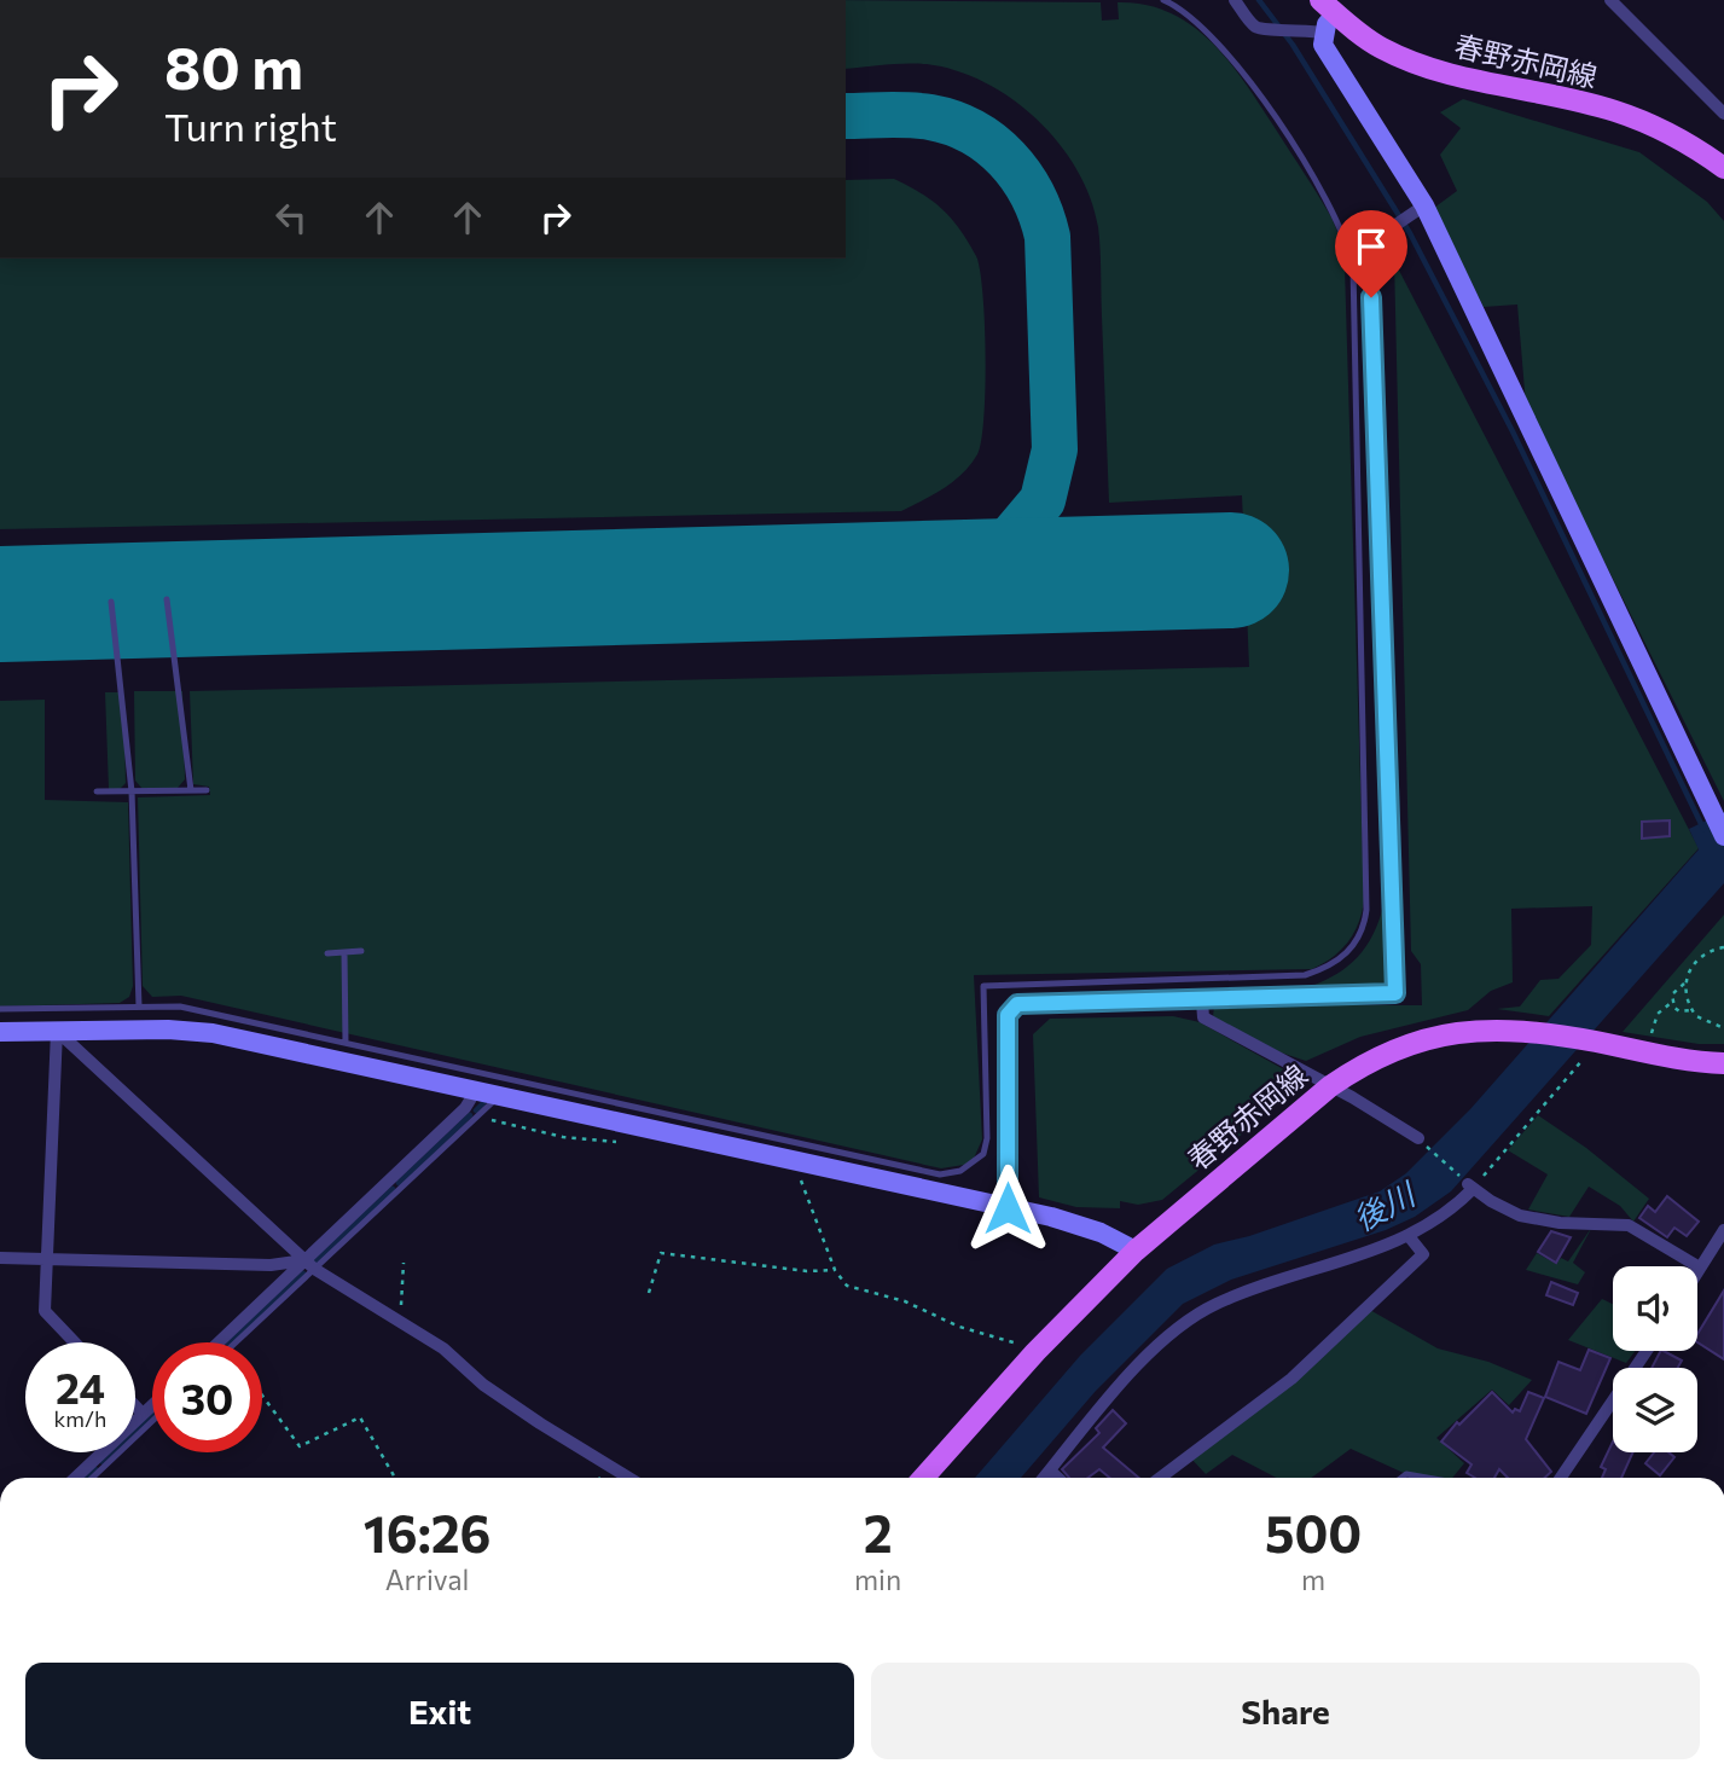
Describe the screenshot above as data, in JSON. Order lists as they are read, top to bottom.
{
  "streets": {
    "main road": ["春野赤岡線"]
  },
  "water": ["後川"],
  "page": {
    "turn": ["80 m", "Turn right"],
    "speed": "24 km/h",
    "limit": "30",
    "eta": [
      "16:26",
      "Arrival",
      "2",
      "min",
      "500",
      "m"
    ],
    "buttons": ["Exit", "Share"]
  }
}
